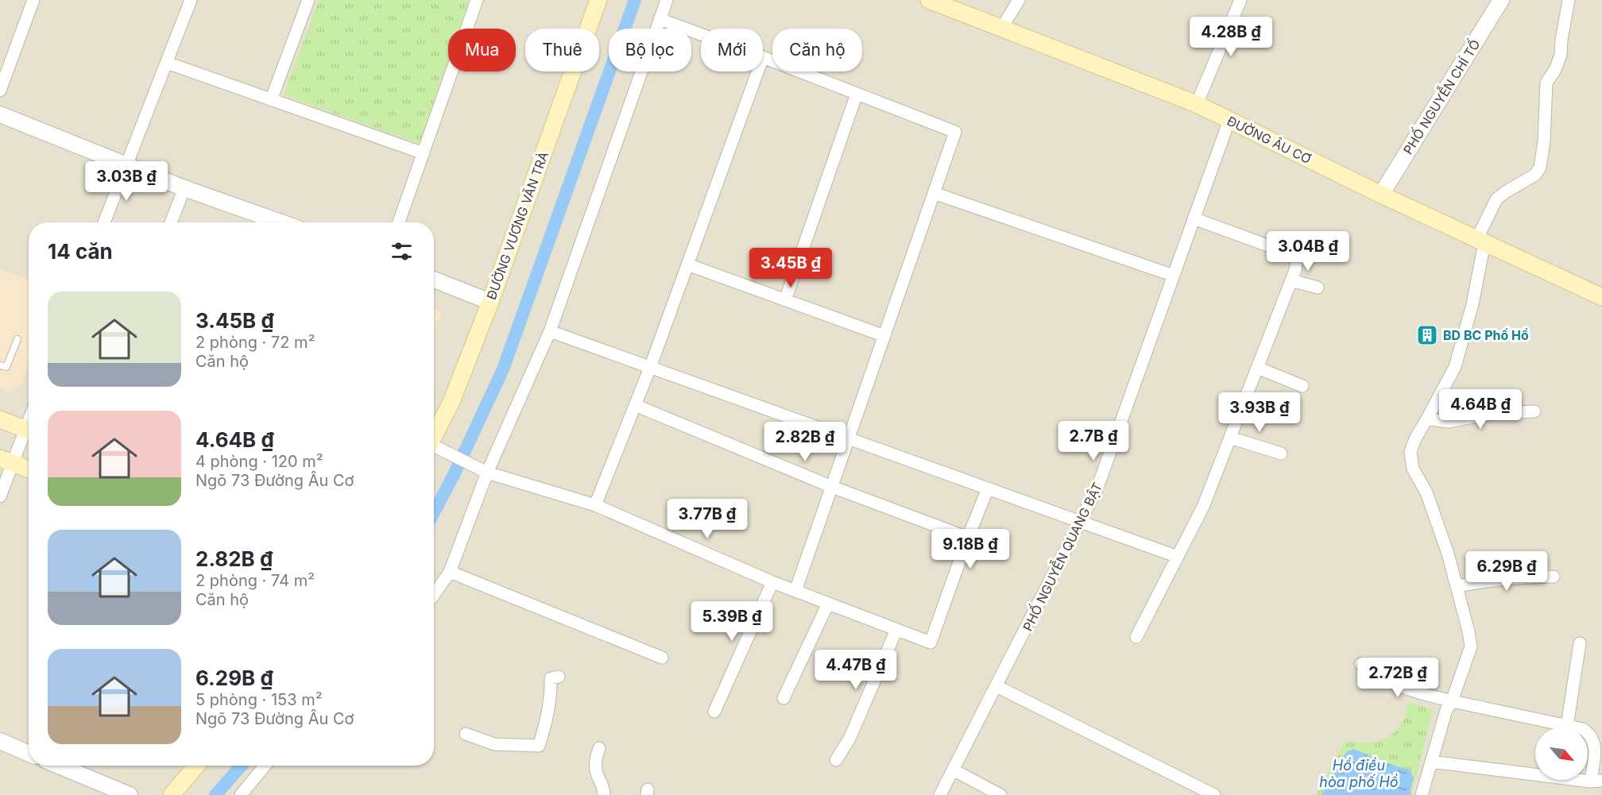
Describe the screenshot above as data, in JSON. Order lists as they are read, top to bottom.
{
  "streets": {
    "main road": ["ĐƯỜNG ÂU CƠ", "ĐƯỜNG VƯƠNG VĂN TRÀ"],
    "street": ["PHỐ NGUYỄN CHÍ TỐ", "PHỐ NGUYỄN QUANG BẬT"]
  },
  "crossings": [
    ["PHỐ NGUYỄN CHÍ TỐ", "ĐƯỜNG ÂU CƠ"],
    ["ĐƯỜNG ÂU CƠ", "PHỐ NGUYỄN QUANG BẬT"]
  ],
  "water": ["Hồ điều hòa phố Hồ"],
  "places": {
    "building": ["BD BC Phố Hồ"]
  },
  "north": "bottom right",
  "page": {
    "price": [
      "4.28B ₫",
      "3.03B ₫",
      "3.04B ₫",
      "3.45B ₫",
      "4.64B ₫",
      "3.93B ₫",
      "2.7B ₫",
      "2.82B ₫",
      "3.77B ₫",
      "9.18B ₫",
      "6.29B ₫",
      "5.39B ₫",
      "4.47B ₫",
      "2.72B ₫"
    ],
    "chip": [
      "Mua",
      "Thuê",
      "Bộ lọc",
      "Mới",
      "Căn hộ"
    ],
    "heading": "14 căn",
    "list": [
      {
        "name": "3.45B ₫",
        "note": "2 phòng · 72 m² · Căn hộ"
      },
      {
        "name": "4.64B ₫",
        "note": "4 phòng · 120 m² · Ngõ 73 Đường Âu Cơ"
      },
      {
        "name": "2.82B ₫",
        "note": "2 phòng · 74 m² · Căn hộ"
      },
      {
        "name": "6.29B ₫",
        "note": "5 phòng · 153 m² · Ngõ 73 Đường Âu Cơ"
      }
    ]
  }
}
